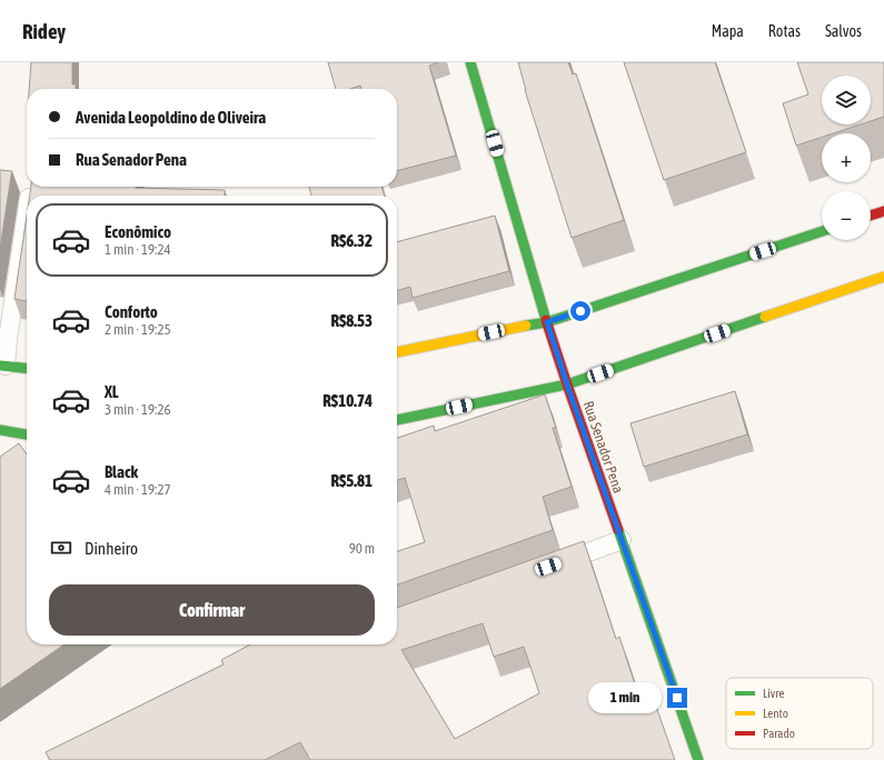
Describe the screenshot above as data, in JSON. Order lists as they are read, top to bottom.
{
  "streets": {
    "main road": ["Rua Senador Pena"]
  },
  "legend": ["Livre", "Lento", "Parado"],
  "page": {
    "header": "Ridey",
    "nav": ["Mapa", "Rotas", "Salvos"],
    "map_buttons": ["+", "−"],
    "banner": ["Avenida Leopoldino de Oliveira", "Rua Senador Pena"],
    "list": [
      {
        "name": "Econômico",
        "note": "1 min · 19:24",
        "value": "R$6.32"
      },
      {
        "name": "Conforto",
        "note": "2 min · 19:25",
        "value": "R$8.53"
      },
      {
        "name": "XL",
        "note": "3 min · 19:26",
        "value": "R$10.74"
      },
      {
        "name": "Black",
        "note": "4 min · 19:27",
        "value": "R$5.81"
      }
    ],
    "pay": ["Dinheiro", "90 m"],
    "buttons": "Confirmar",
    "bubble": "1 min"
  }
}
